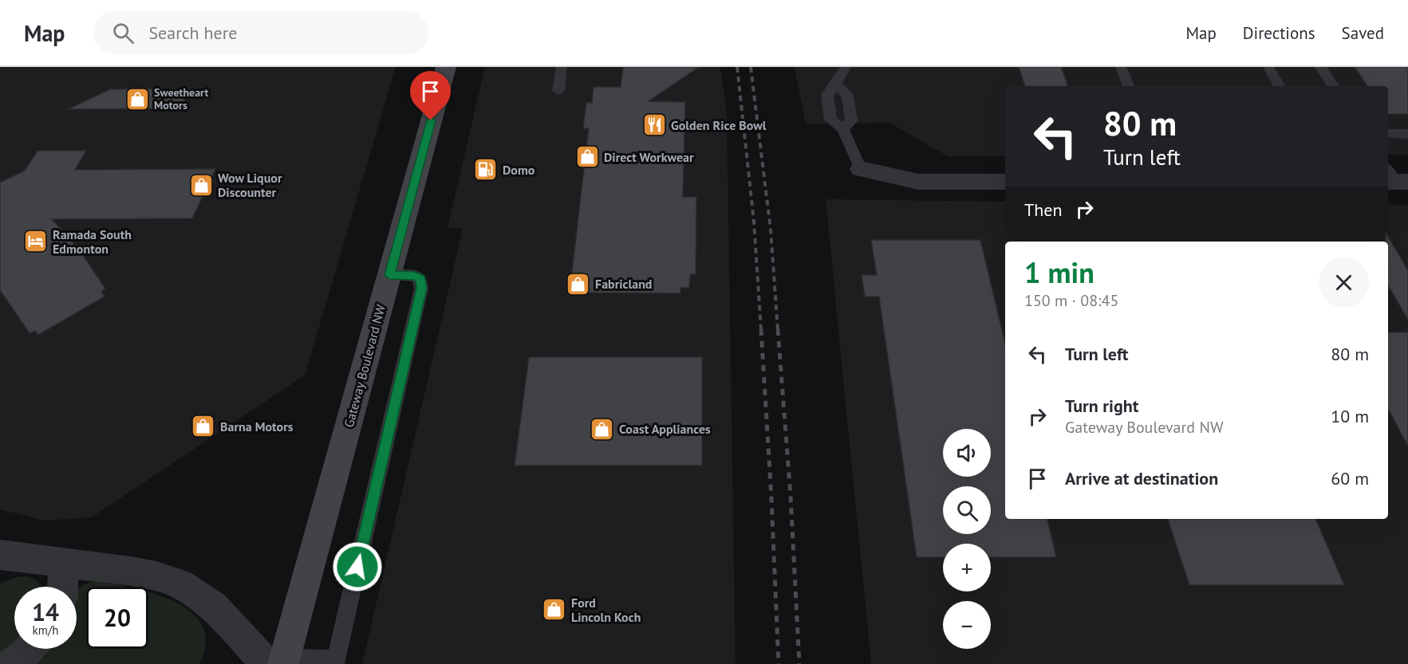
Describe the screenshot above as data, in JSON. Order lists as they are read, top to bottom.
{
  "streets": {
    "main road": ["Gateway Boulevard NW"]
  },
  "places": {
    "shop": [
      "Sweetheart Motors",
      "Direct Workwear",
      "Wow Liquor Discounter",
      "Fabricland",
      "Barna Motors",
      "Coast Appliances",
      "Ford Lincoln Koch"
    ],
    "restaurant": ["Golden Rice Bowl"],
    "fuel station": ["Domo"],
    "hotel": ["Ramada South Edmonton"]
  },
  "page": {
    "header": "Map",
    "search": "Search here",
    "nav": ["Map", "Directions", "Saved"],
    "turn": ["80 m", "Turn left"],
    "then": "Then",
    "heading": ["1 min", "150 m · 08:45"],
    "list": [
      {
        "name": "Turn left",
        "value": "80 m"
      },
      {
        "name": "Turn right",
        "note": "Gateway Boulevard NW",
        "value": "10 m"
      },
      {
        "name": "Arrive at destination",
        "value": "60 m"
      }
    ],
    "map_buttons": ["+", "−"],
    "speed": "14 km/h",
    "limit": "20"
  }
}
